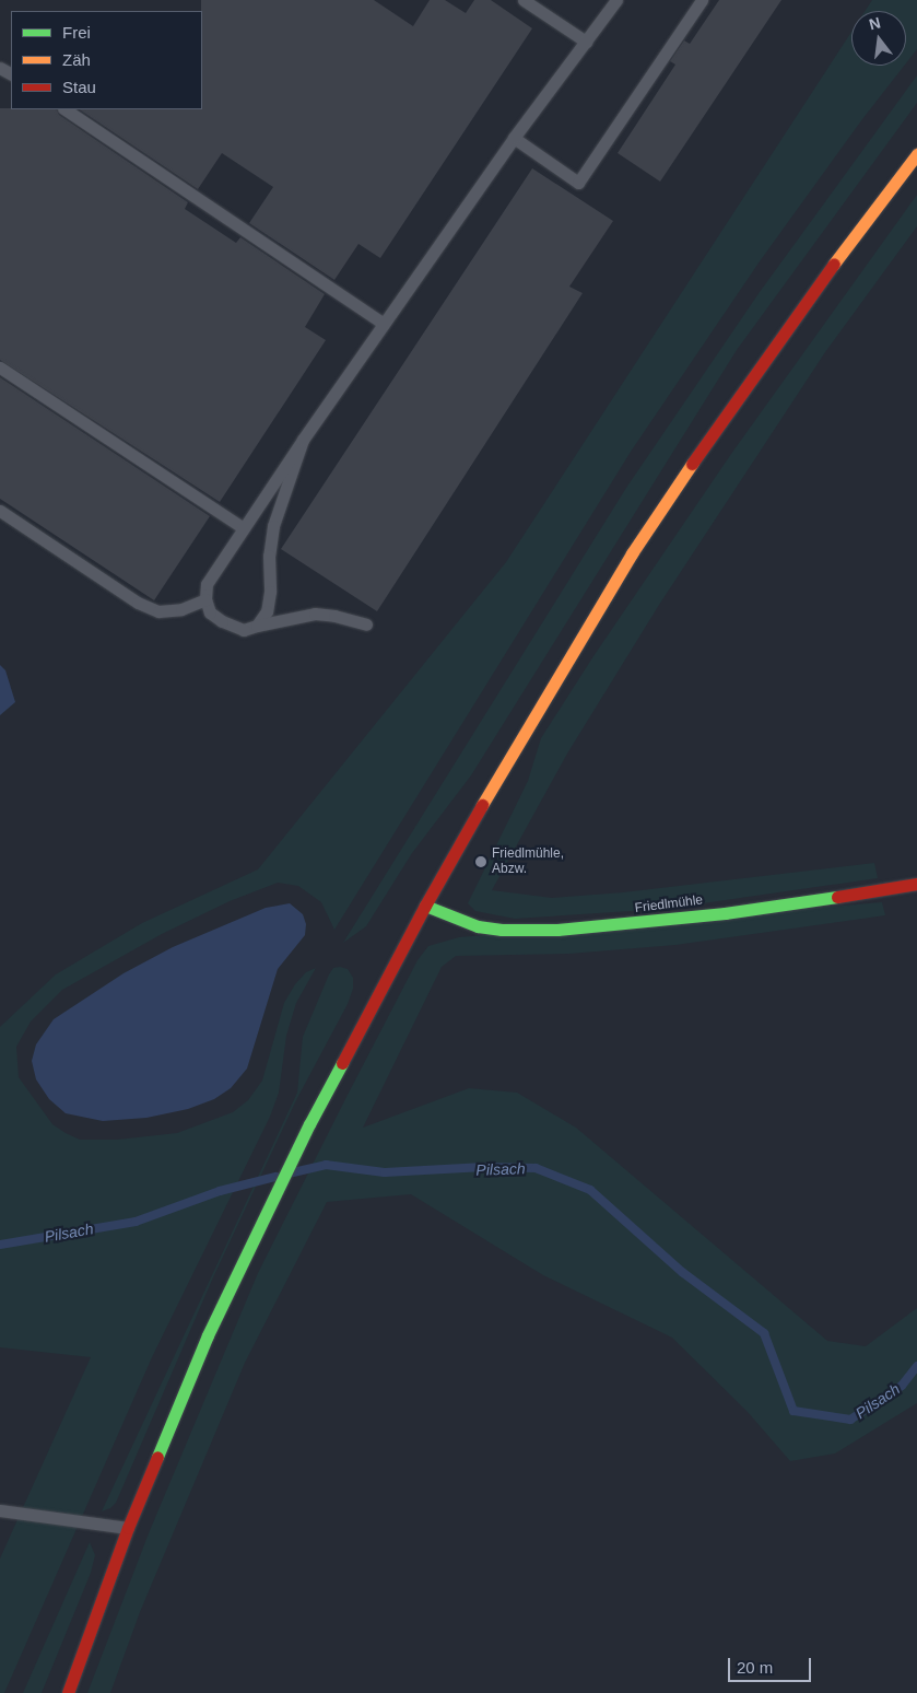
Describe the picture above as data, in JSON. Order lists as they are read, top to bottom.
{
  "streets": {
    "main road": ["Friedlmühle"]
  },
  "water": ["Pilsach"],
  "places": ["Friedlmühle, Abzw."],
  "legend": ["Frei", "Zäh", "Stau"],
  "scale_bar": "20 m",
  "north": "top"
}
